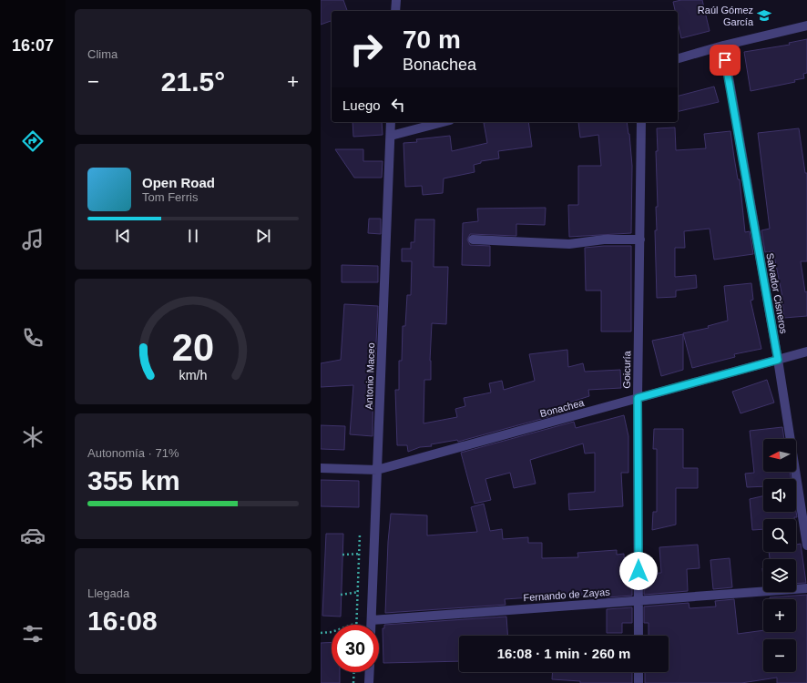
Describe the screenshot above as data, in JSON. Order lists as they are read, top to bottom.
{
  "streets": {
    "street": [
      "Salvador Cisneros",
      "Goicuría",
      "Antonio Maceo",
      "Bonachea",
      "Fernando de Zayas"
    ]
  },
  "crossings": [
    ["Salvador Cisneros", "Bonachea"],
    ["Goicuría", "Bonachea"],
    ["Goicuría", "Fernando de Zayas"],
    ["Antonio Maceo", "Bonachea"],
    ["Antonio Maceo", "Fernando de Zayas"]
  ],
  "places": {
    "school or university": ["Raúl Gómez García"]
  },
  "north": "left",
  "page": {
    "tabs": "16:07",
    "tile": [
      "Clima",
      ["Autonomía · 71%", "355 km"],
      ["Llegada", "16:08"]
    ],
    "turn": ["70 m", "Bonachea"],
    "heat": ["−", "21.5°", "+"],
    "then": "Luego",
    "song": ["Open Road", "Tom Ferris"],
    "map_buttons": ["+", "−"],
    "limit": "30",
    "trip": "16:08 · 1 min · 260 m",
    "gauge": ["20", "km/h"]
  }
}
